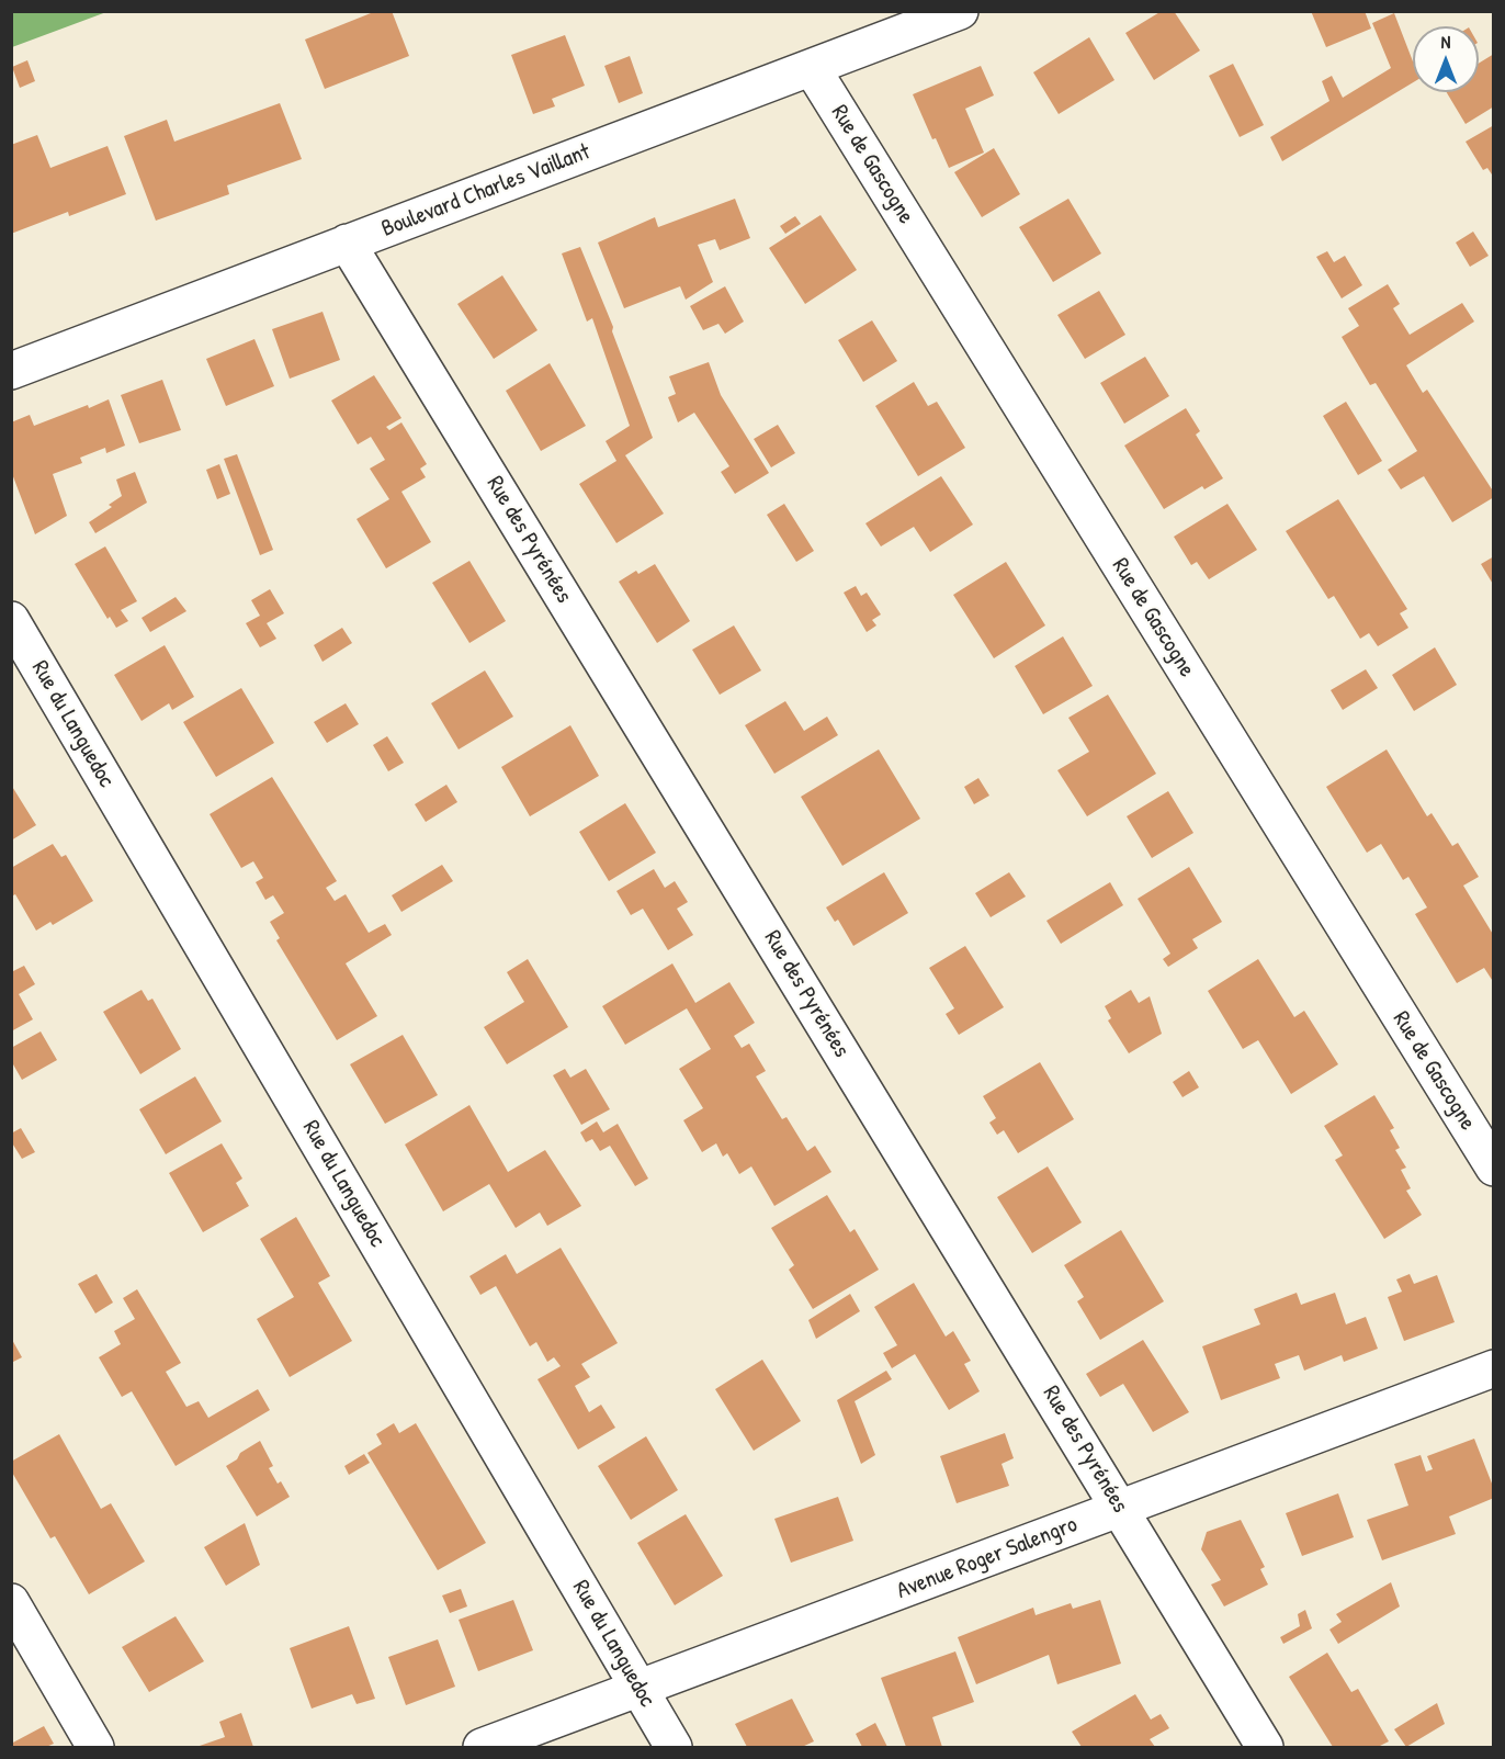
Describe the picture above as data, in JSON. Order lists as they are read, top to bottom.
{
  "streets": {
    "street": [
      "Rue de Gascogne",
      "Boulevard Charles Vaillant",
      "Rue des Pyrénées",
      "Rue du Languedoc",
      "Avenue Roger Salengro"
    ]
  },
  "crossings": [
    ["Rue de Gascogne", "Boulevard Charles Vaillant"],
    ["Boulevard Charles Vaillant", "Rue des Pyrénées"],
    ["Rue des Pyrénées", "Avenue Roger Salengro"],
    ["Rue du Languedoc", "Avenue Roger Salengro"]
  ],
  "north": "top"
}
